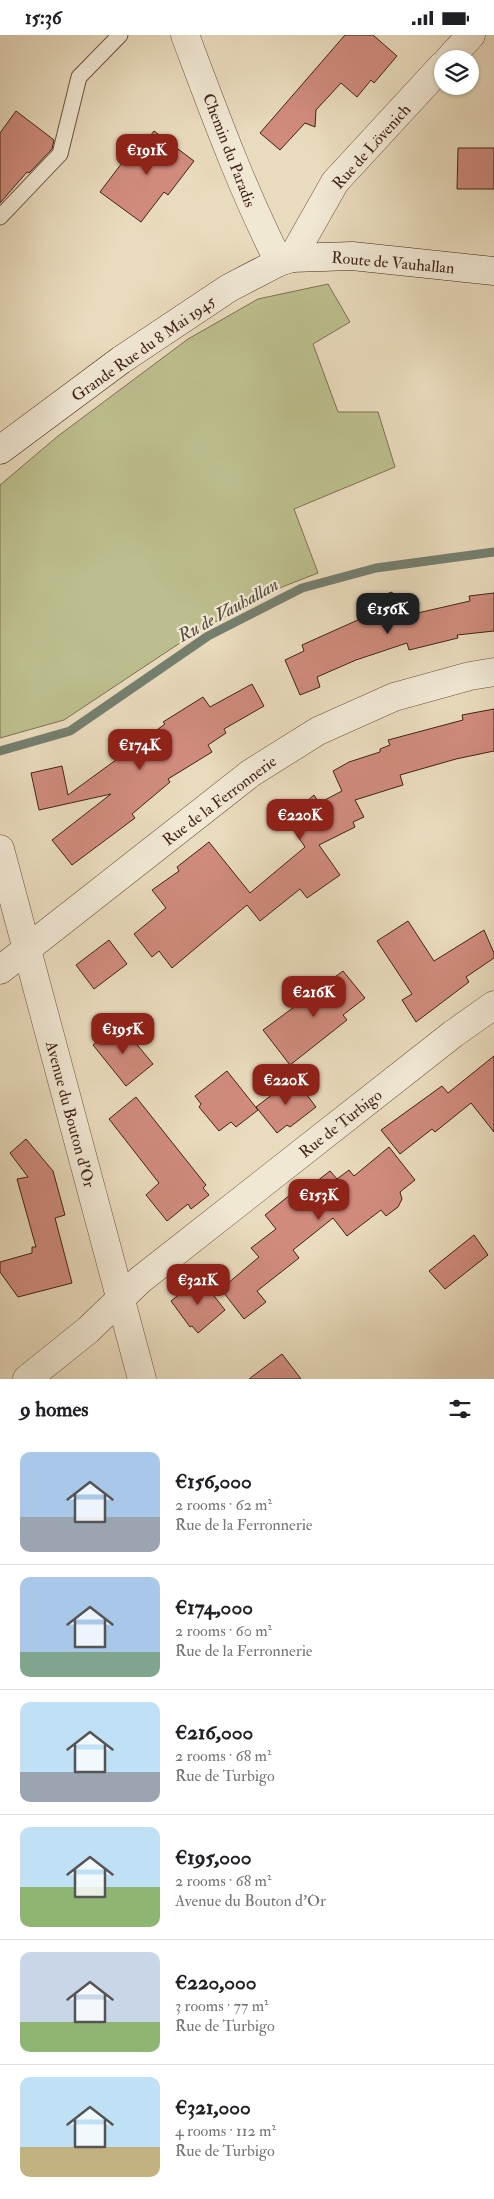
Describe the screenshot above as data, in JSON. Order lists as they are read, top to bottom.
{
  "streets": {
    "street": [
      "Rue de Lövenich",
      "Chemin du Paradis",
      "Route de Vauhallan",
      "Grande Rue du 8 Mai 1945",
      "Rue de la Ferronnerie",
      "Avenue du Bouton d'Or",
      "Rue de Turbigo"
    ]
  },
  "crossings": [
    ["Rue de Lövenich", "Chemin du Paradis"],
    ["Rue de Lövenich", "Route de Vauhallan"],
    ["Rue de Lövenich", "Grande Rue du 8 Mai 1945"],
    ["Chemin du Paradis", "Route de Vauhallan"],
    ["Chemin du Paradis", "Grande Rue du 8 Mai 1945"],
    ["Route de Vauhallan", "Grande Rue du 8 Mai 1945"],
    ["Rue de la Ferronnerie", "Avenue du Bouton d'Or"],
    ["Avenue du Bouton d'Or", "Rue de Turbigo"]
  ],
  "water": ["Ru de Vauhallan"],
  "page": {
    "status": "15:36",
    "price": [
      "€191K",
      "€156K",
      "€174K",
      "€220K",
      "€216K",
      "€195K",
      "€220K",
      "€153K",
      "€321K"
    ],
    "heading": "9 homes",
    "list": [
      {
        "name": "€156,000",
        "note": "2 rooms · 62 m² · Rue de la Ferronnerie"
      },
      {
        "name": "€174,000",
        "note": "2 rooms · 60 m² · Rue de la Ferronnerie"
      },
      {
        "name": "€216,000",
        "note": "2 rooms · 68 m² · Rue de Turbigo"
      },
      {
        "name": "€195,000",
        "note": "2 rooms · 68 m² · Avenue du Bouton d'Or"
      },
      {
        "name": "€220,000",
        "note": "3 rooms · 77 m² · Rue de Turbigo"
      },
      {
        "name": "€321,000",
        "note": "4 rooms · 112 m² · Rue de Turbigo"
      }
    ]
  }
}
